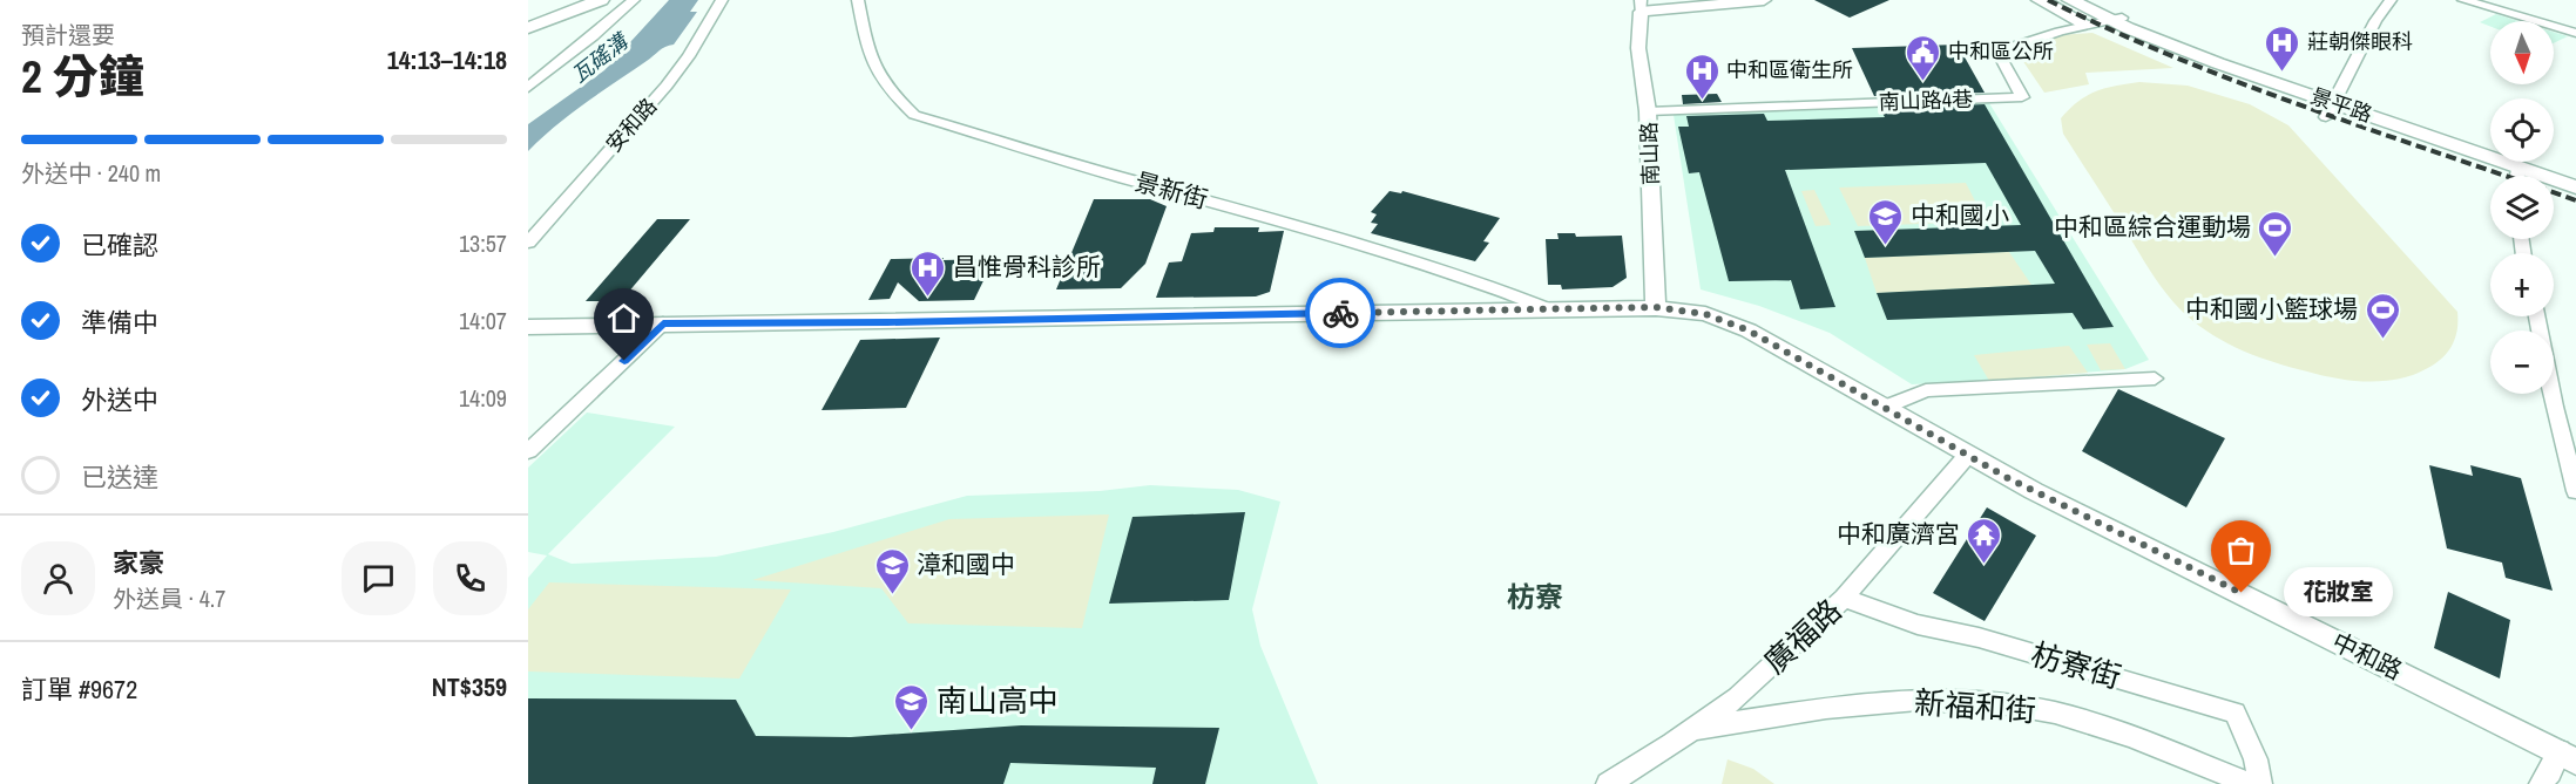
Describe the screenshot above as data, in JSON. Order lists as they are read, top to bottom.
{
  "streets": {
    "main road": ["景平路"],
    "street": [
      "南山路4巷",
      "安和路",
      "南山路",
      "景新街",
      "廣福路",
      "中和路",
      "枋寮街",
      "新福和街"
    ]
  },
  "crossings": [
    ["南山路4巷", "景平路"],
    ["南山路4巷", "南山路"],
    ["南山路", "中和路"],
    ["景新街", "中和路"],
    ["廣福路", "中和路"],
    ["廣福路", "枋寮街"],
    ["廣福路", "新福和街"]
  ],
  "districts": ["枋寮"],
  "water": ["瓦磘溝"],
  "places": {
    "hospital": ["莊朝傑眼科", "中和區衛生所", "昌惟骨科診所"],
    "public building": ["中和區公所"],
    "school or university": ["中和國小", "漳和國中", "南山高中"],
    "sports": ["中和區綜合運動場", "中和國小籃球場"],
    "temple": ["中和廣濟宮"],
    "other": ["花妝室"]
  },
  "north": "bottom",
  "page": {
    "heading": ["2 分鐘", "預計還要", "14:13–14:18"],
    "panel": [
      "家豪",
      "外送員 · 4.7",
      "訂單 #9672",
      "NT$359"
    ],
    "map_buttons": ["+", "−"],
    "bar": "外送中 · 240 m",
    "list": [
      ["已確認", "13:57"],
      ["準備中", "14:07"],
      ["外送中", "14:09"],
      "已送達"
    ],
    "bubble": "花妝室"
  }
}
